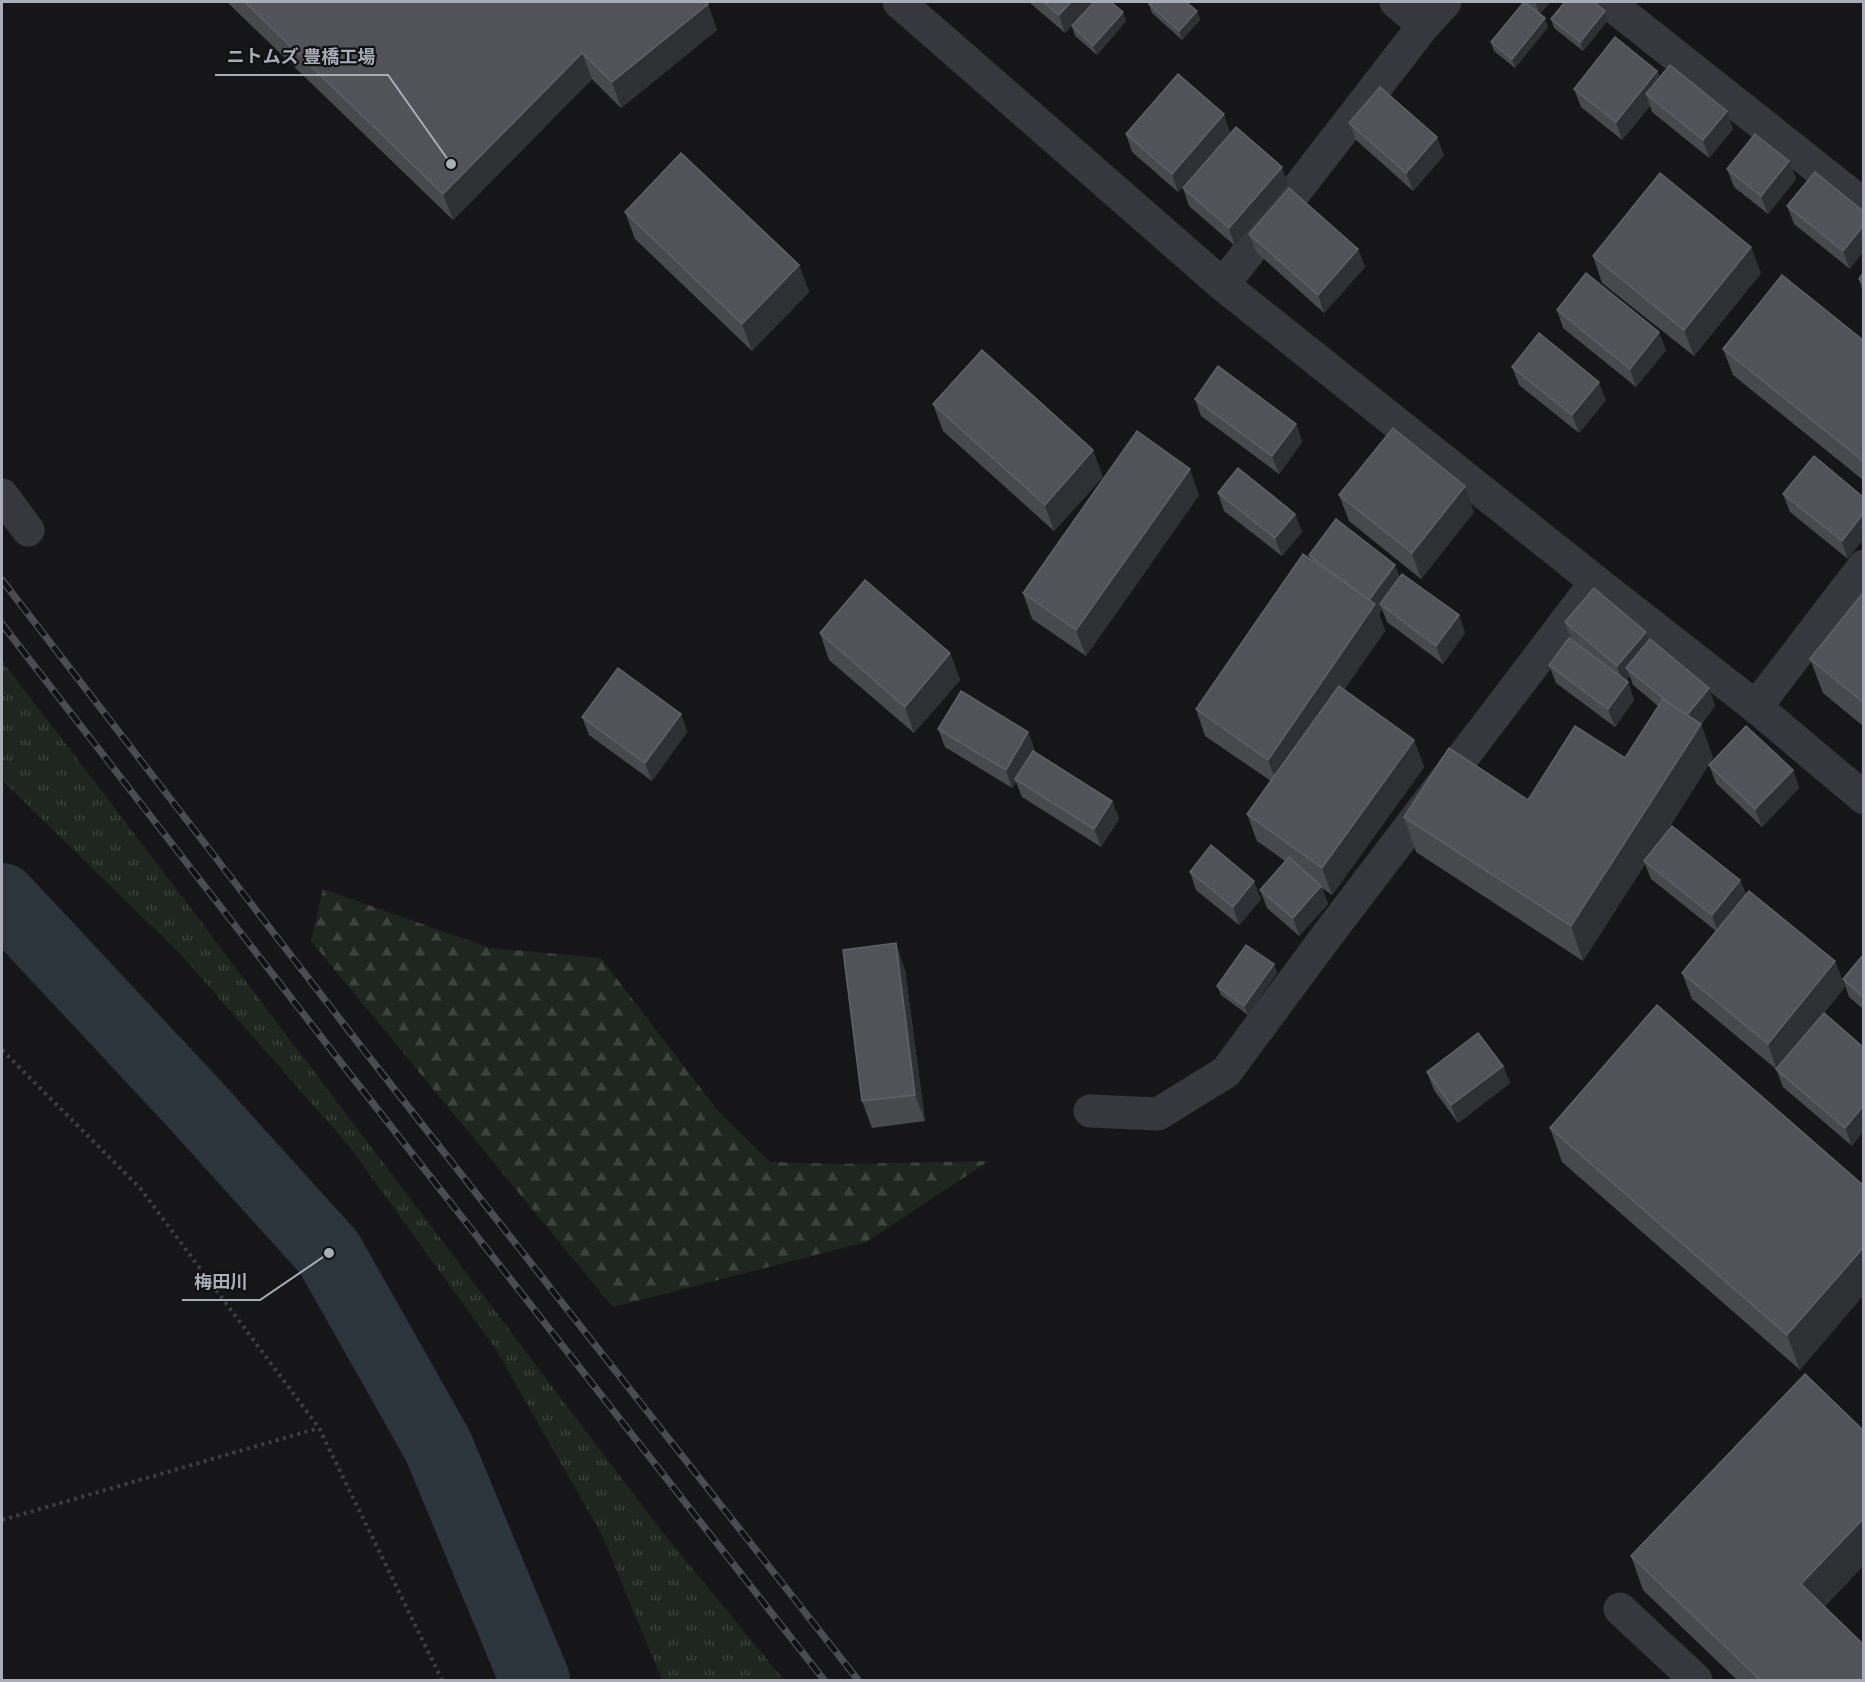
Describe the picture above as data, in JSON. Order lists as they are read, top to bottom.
{
  "places": ["ニトムズ 豊橋工場", "梅田川"]
}
